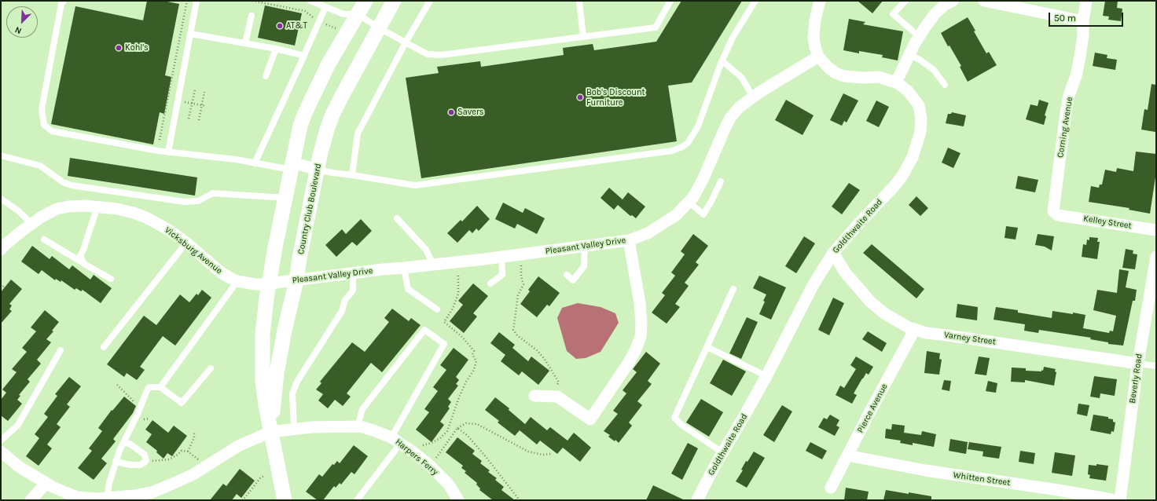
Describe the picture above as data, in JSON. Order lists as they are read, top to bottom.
{
  "streets": {
    "street": [
      "Corning Avenue",
      "Country Club Boulevard",
      "Kelley Street",
      "Goldthwaite Road",
      "Pleasant Valley Drive",
      "Vicksburg Avenue",
      "Varney Street",
      "Beverly Road",
      "Pierce Avenue",
      "Harpers Ferry",
      "Whitten Street"
    ]
  },
  "crossings": [
    ["Corning Avenue", "Kelley Street"],
    ["Country Club Boulevard", "Pleasant Valley Drive"],
    ["Country Club Boulevard", "Vicksburg Avenue"],
    ["Country Club Boulevard", "Harpers Ferry"],
    ["Goldthwaite Road", "Pleasant Valley Drive"],
    ["Goldthwaite Road", "Varney Street"],
    ["Pleasant Valley Drive", "Vicksburg Avenue"],
    ["Varney Street", "Beverly Road"],
    ["Varney Street", "Pierce Avenue"],
    ["Pierce Avenue", "Whitten Street"]
  ],
  "places": [
    "AT&T",
    "Kohl's",
    "Bob's Discount Furniture",
    "Savers"
  ],
  "scale_bar": "50 m",
  "north": "bottom left"
}
